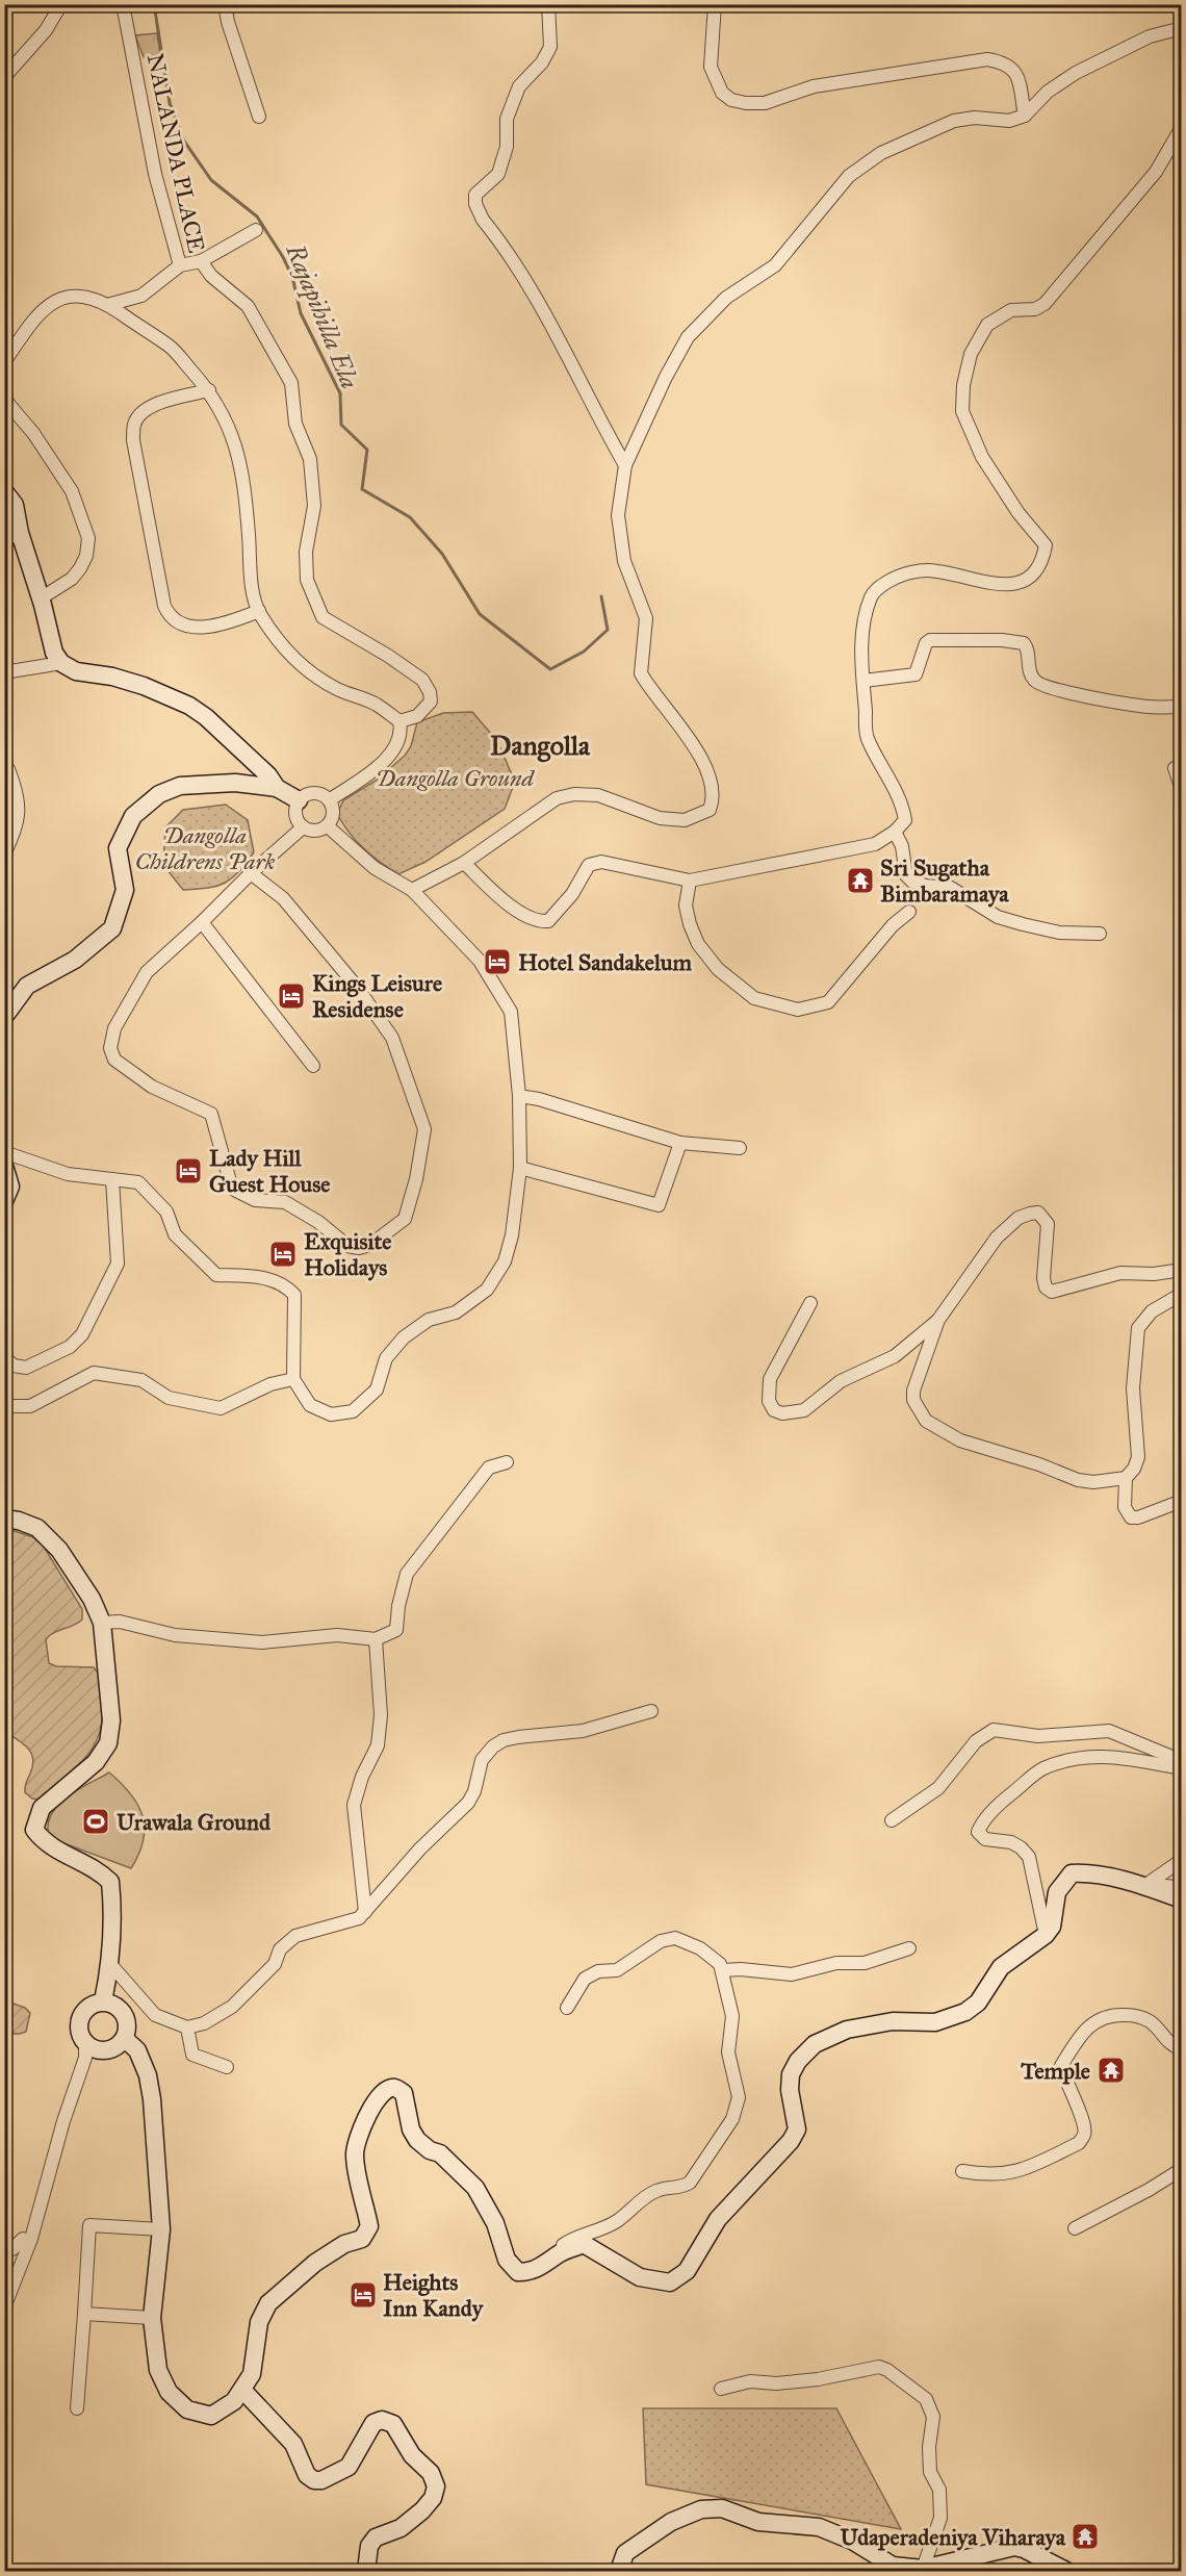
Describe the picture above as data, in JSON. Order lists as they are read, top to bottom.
{
  "streets": {
    "street": ["NALANDA PLACE"]
  },
  "districts": ["Dangolla"],
  "water": ["Rajapihilla Ela"],
  "parks": ["Dangolla Ground", "Dangolla Childrens Park"],
  "places": {
    "temple": ["Sri Sugatha Bimbaramaya", "Temple", "Udaperadeniya Viharaya"],
    "hotel": [
      "Hotel Sandakelum",
      "Kings Leisure Residense",
      "Lady Hill Guest House",
      "Exquisite Holidays",
      "Heights Inn Kandy"
    ],
    "sports": ["Urawala Ground"]
  }
}
